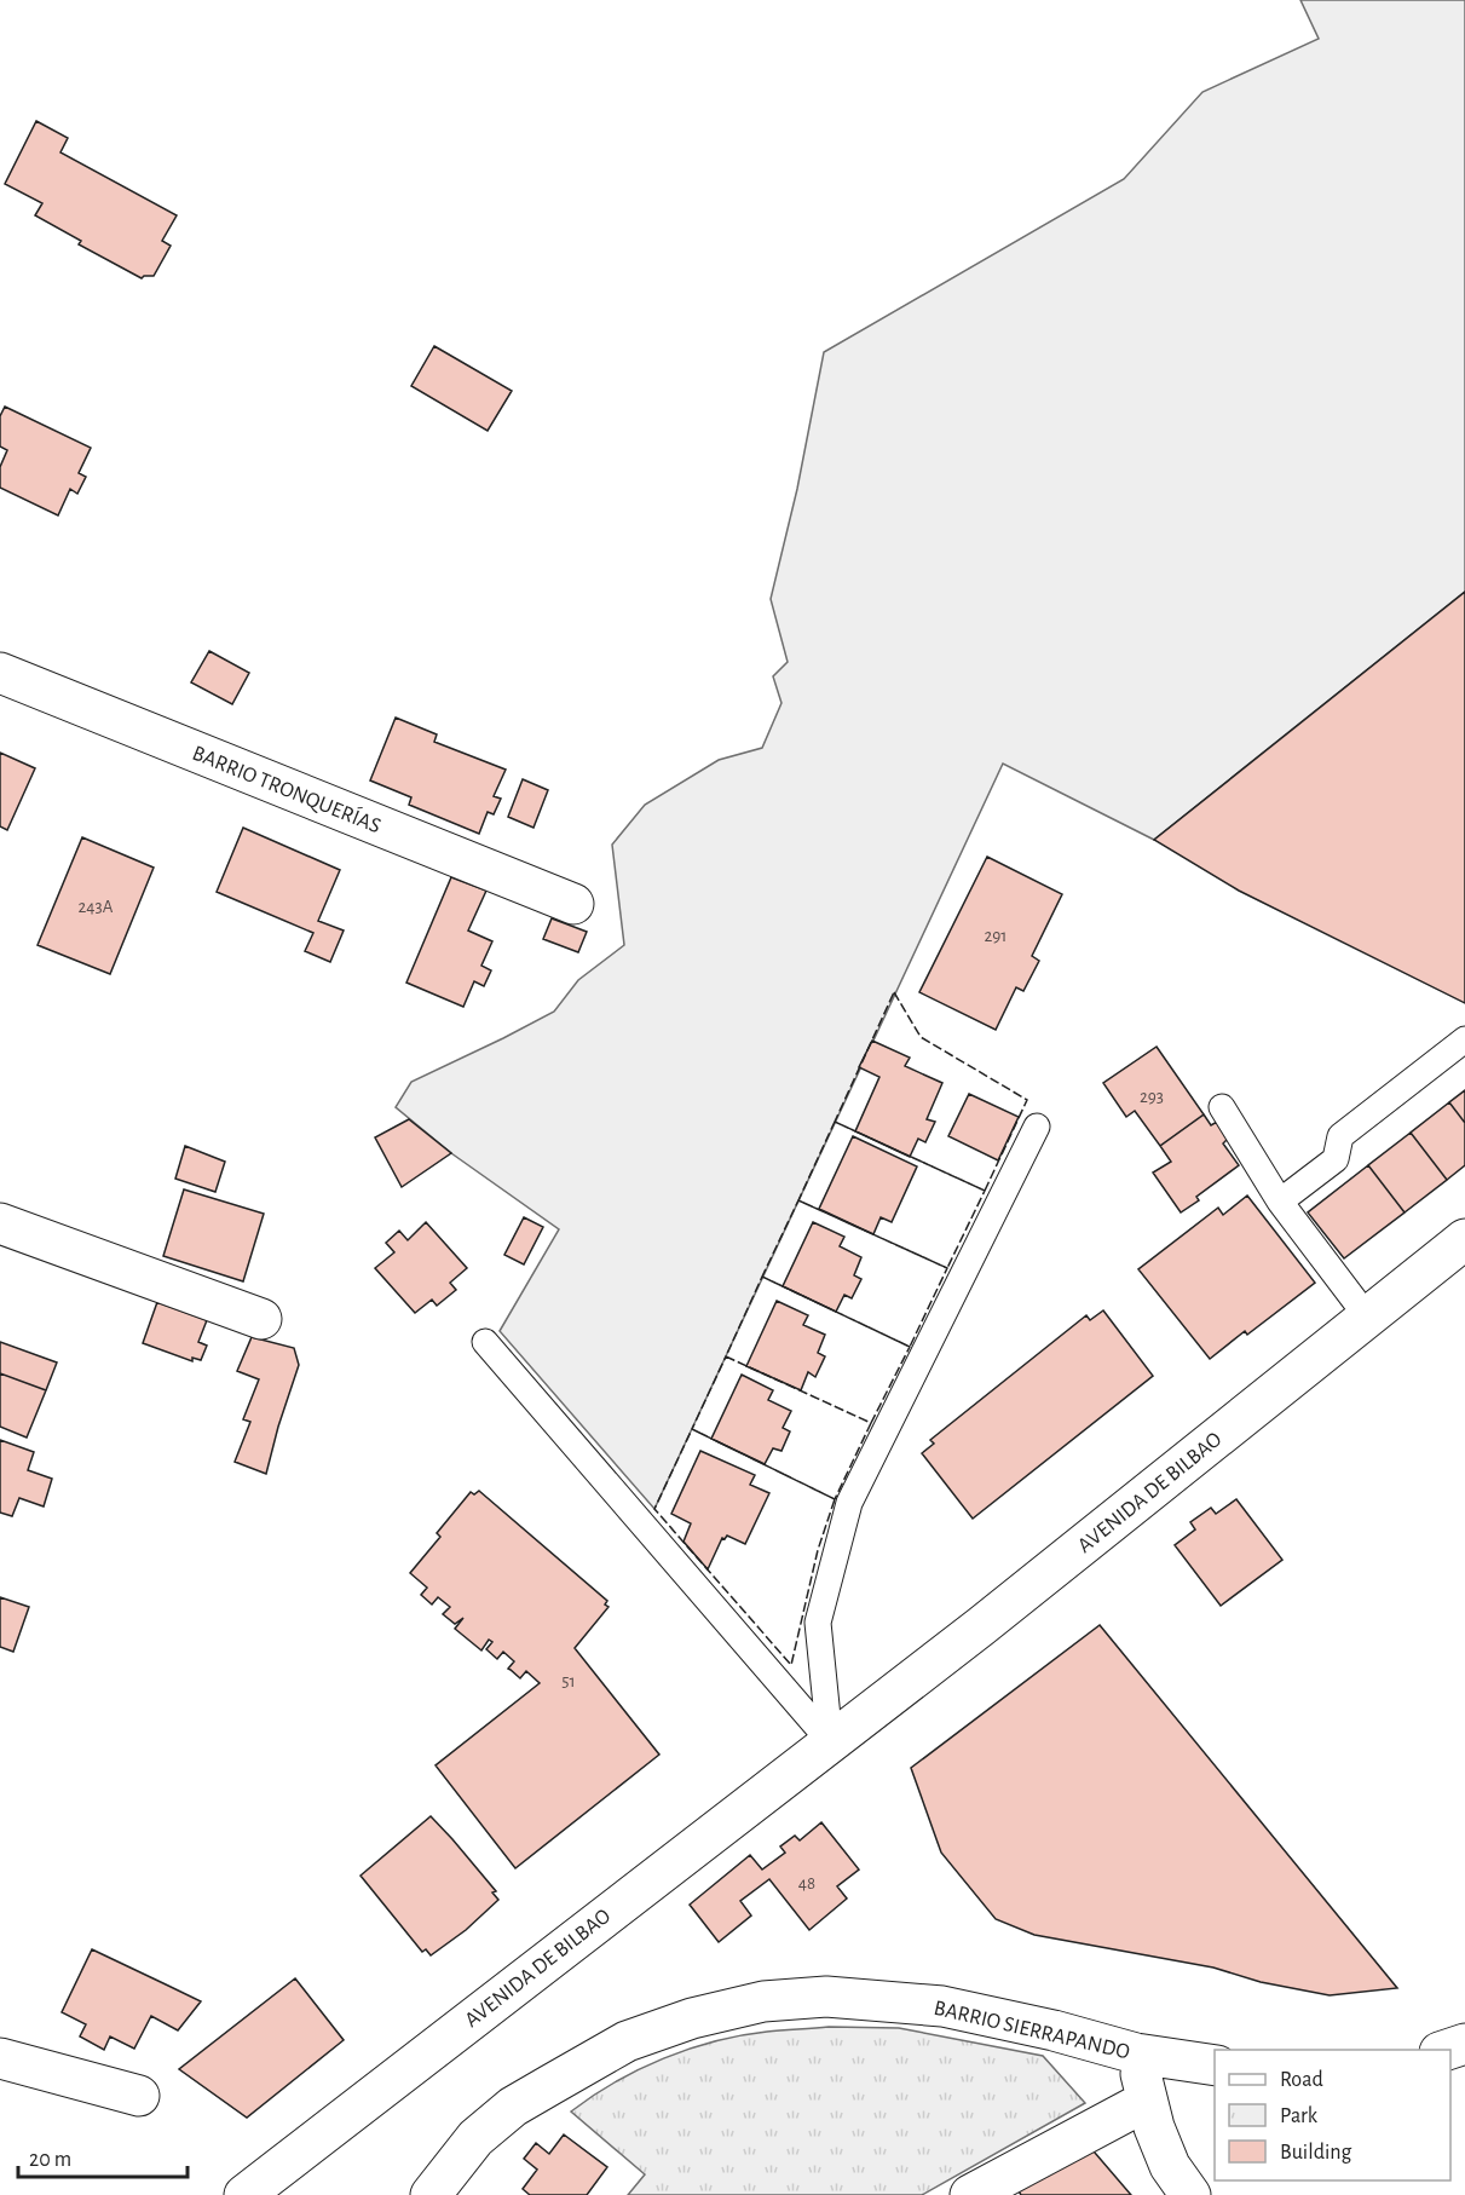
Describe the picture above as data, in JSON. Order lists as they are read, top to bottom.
{
  "streets": {
    "main road": ["BARRIO TRONQUERÍAS", "AVENIDA DE BILBAO", "BARRIO SIERRAPANDO"]
  },
  "house_numbers": [
    "243A",
    "291",
    "293",
    "51",
    "48"
  ],
  "legend": ["Road", "Park", "Building"],
  "scale_bar": "20 m"
}
